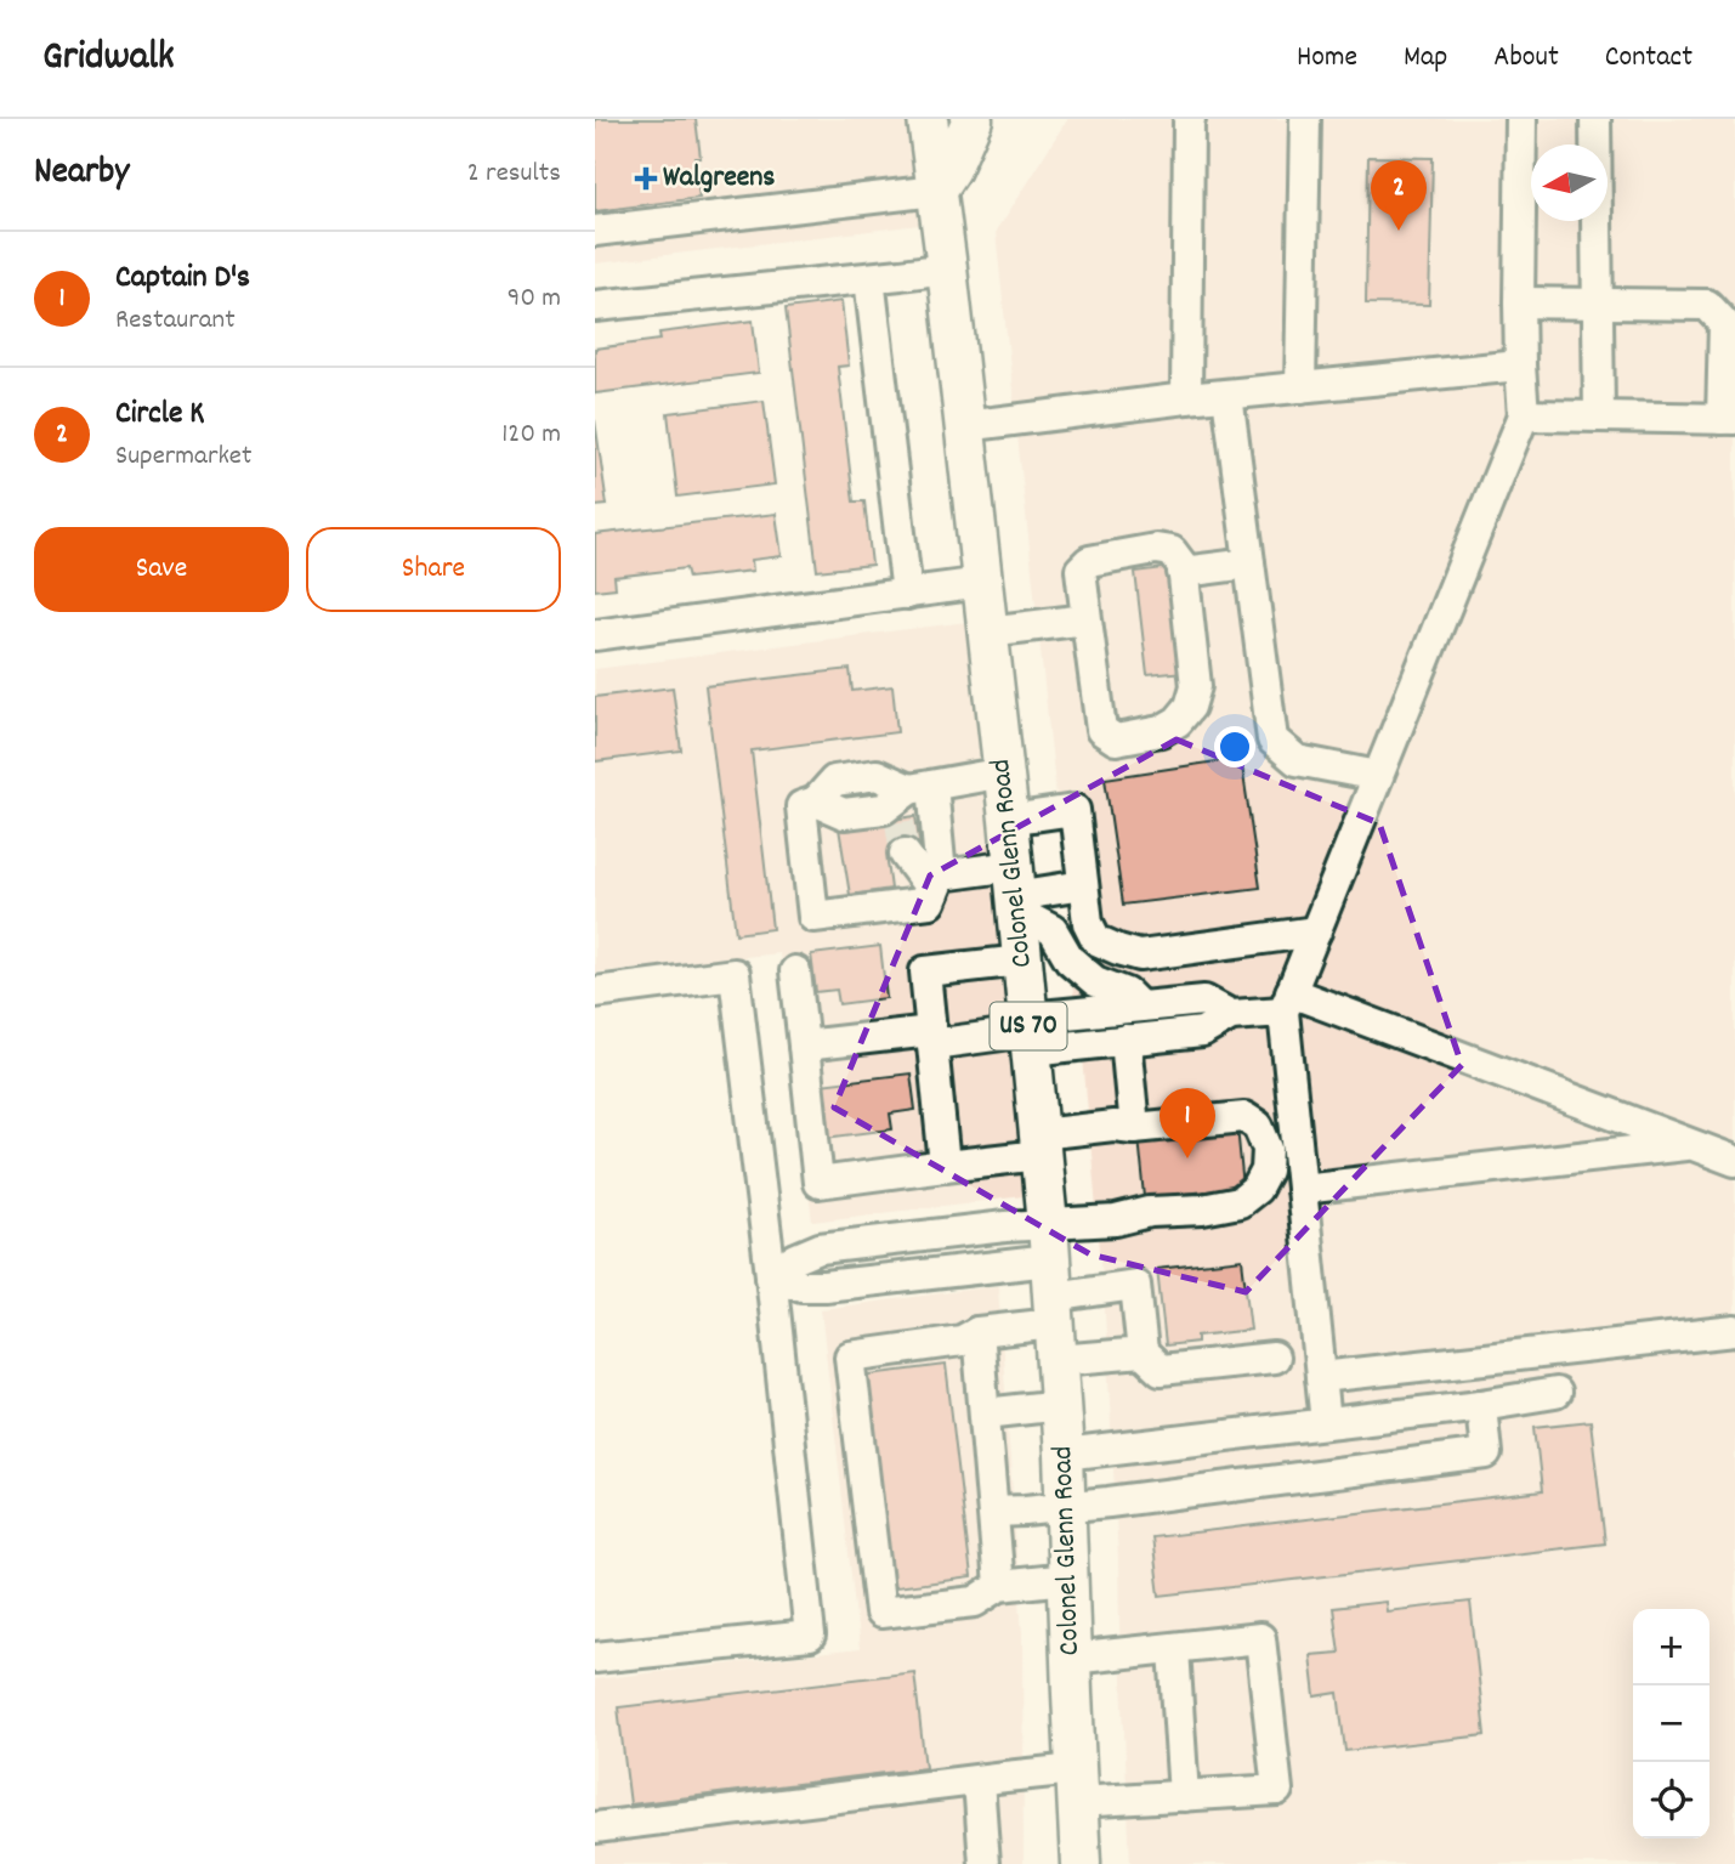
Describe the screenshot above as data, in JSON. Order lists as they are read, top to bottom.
{
  "streets": {
    "main road": ["Colonel Glenn Road", "US 70"]
  },
  "places": {
    "health": ["Walgreens"]
  },
  "north": "left",
  "page": {
    "header": "Gridwalk",
    "nav": [
      "Home",
      "Map",
      "About",
      "Contact"
    ],
    "heading": ["Nearby", "2 results"],
    "pins": ["2", "1"],
    "list": [
      {
        "mark": "1",
        "name": "Captain D's",
        "note": "Restaurant",
        "value": "90 m"
      },
      {
        "mark": "2",
        "name": "Circle K",
        "note": "Supermarket",
        "value": "120 m"
      }
    ],
    "buttons": ["Save", "Share"],
    "map_buttons": ["+", "−"]
  }
}
